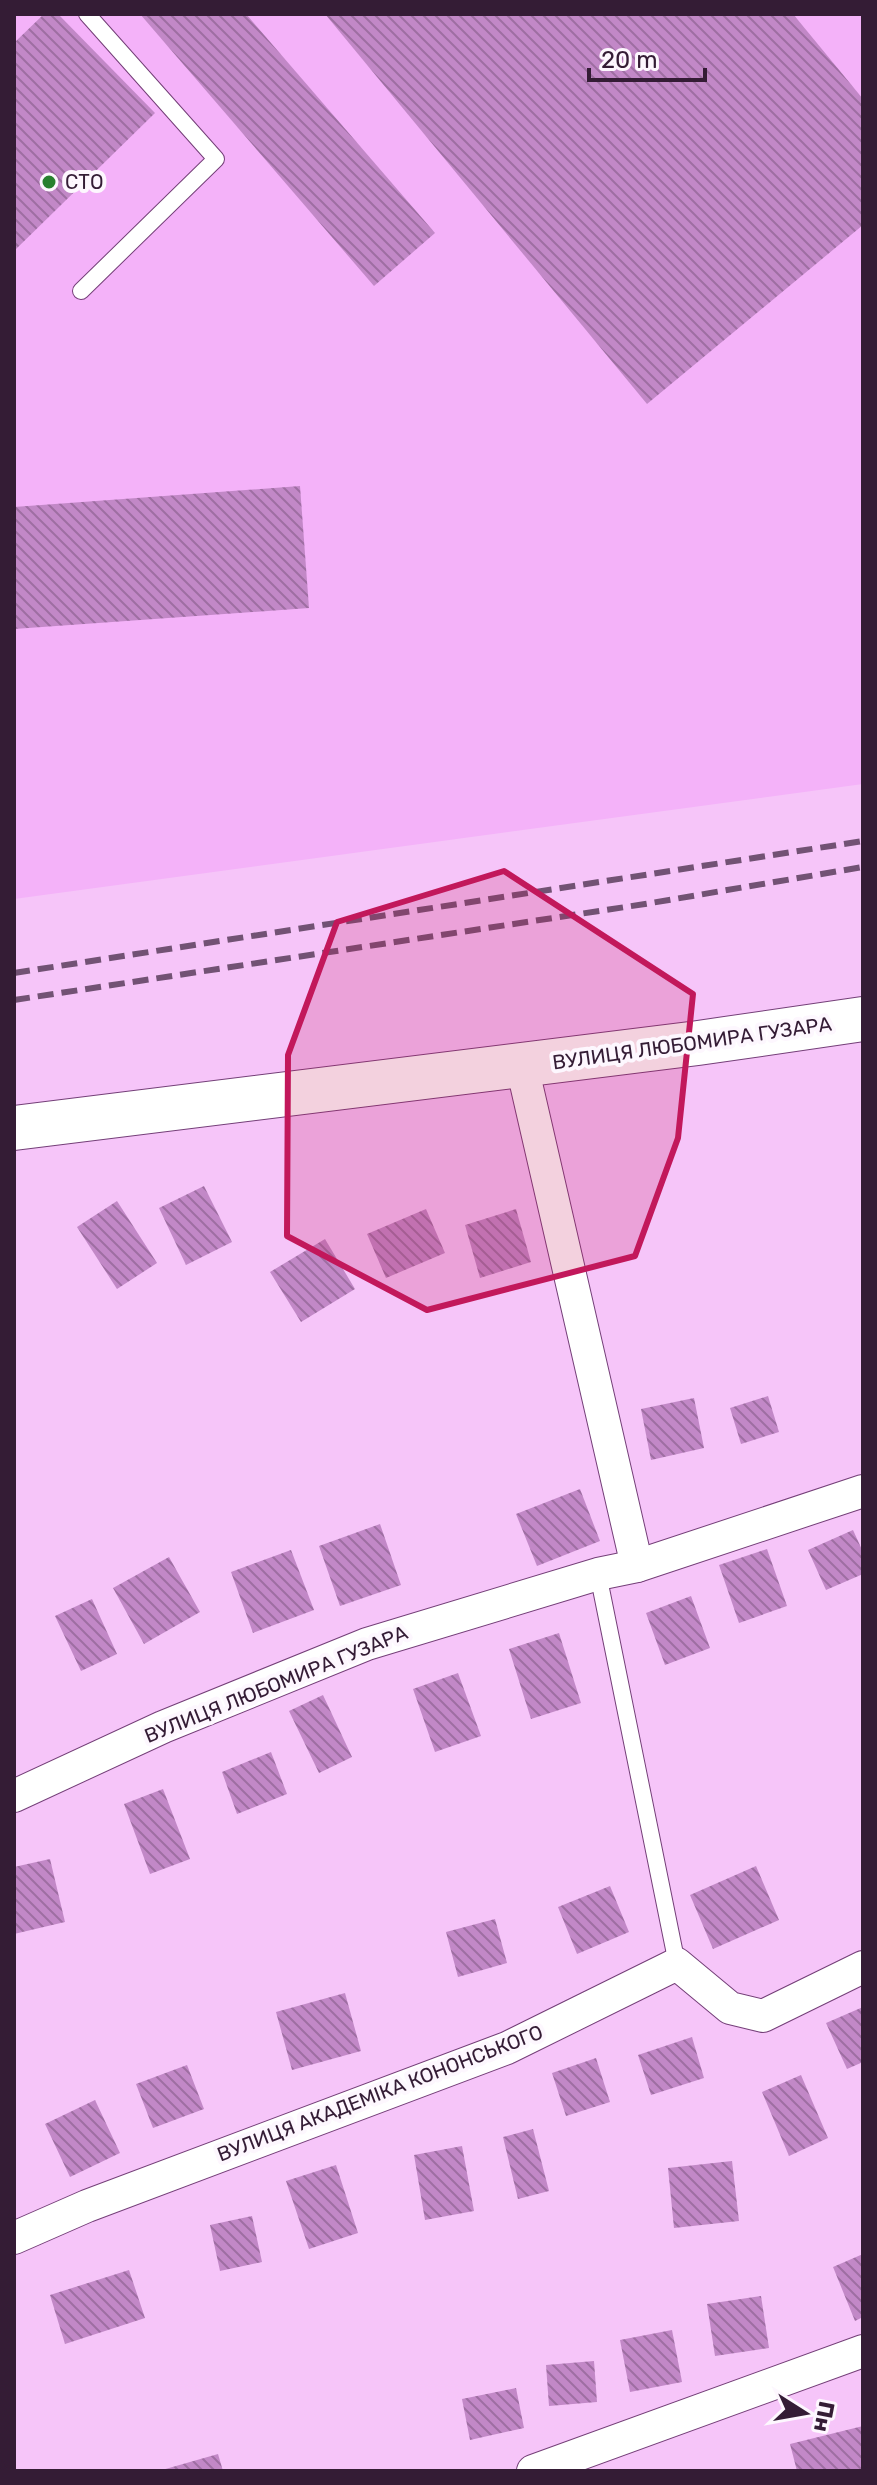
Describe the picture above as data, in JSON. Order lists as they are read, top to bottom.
{
  "streets": {
    "main road": ["ВУЛИЦЯ ЛЮБОМИРА ГУЗАРА"],
    "street": ["ВУЛИЦЯ АКАДЕМІКА КОНОНСЬКОГО"]
  },
  "places": ["СТО"],
  "scale_bar": "20 m",
  "north": "right"
}
